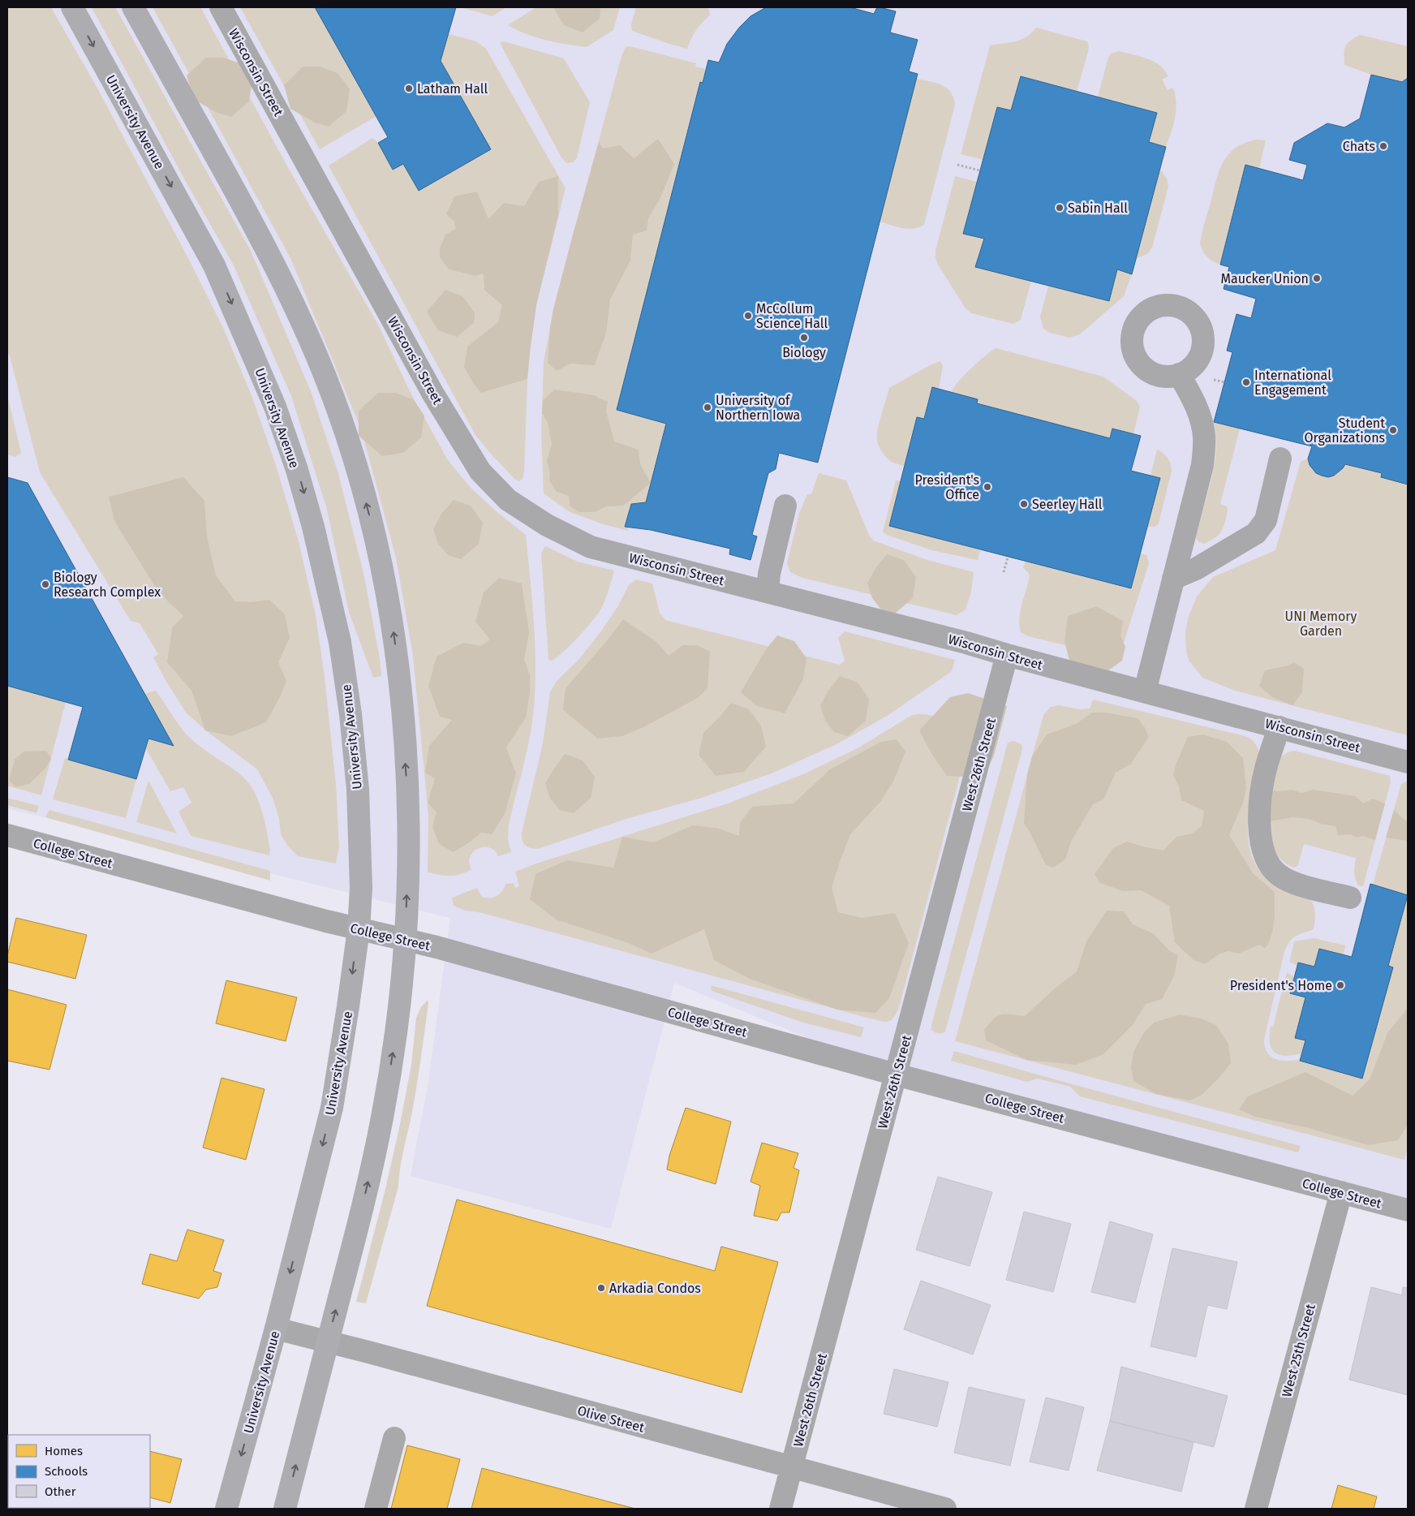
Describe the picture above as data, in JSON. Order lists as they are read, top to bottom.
{
  "streets": {
    "main road": ["University Avenue"],
    "street": [
      "Wisconsin Street",
      "West 26th Street",
      "College Street",
      "West 25th Street",
      "Olive Street"
    ]
  },
  "crossings": [
    ["Wisconsin Street", "West 26th Street"],
    ["University Avenue", "College Street"],
    ["University Avenue", "Olive Street"],
    ["West 26th Street", "College Street"],
    ["West 26th Street", "Olive Street"],
    ["College Street", "West 25th Street"]
  ],
  "parks": ["UNI Memory Garden"],
  "places": [
    "Latham Hall",
    "Chats",
    "Sabin Hall",
    "Maucker Union",
    "McCollum Science Hall",
    "Biology",
    "International Engagement",
    "University of Northern Iowa",
    "Student Organizations",
    "President's Office",
    "Seerley Hall",
    "Biology Research Complex",
    "President's Home",
    "Arkadia Condos"
  ],
  "legend": ["Homes", "Schools", "Other"]
}
